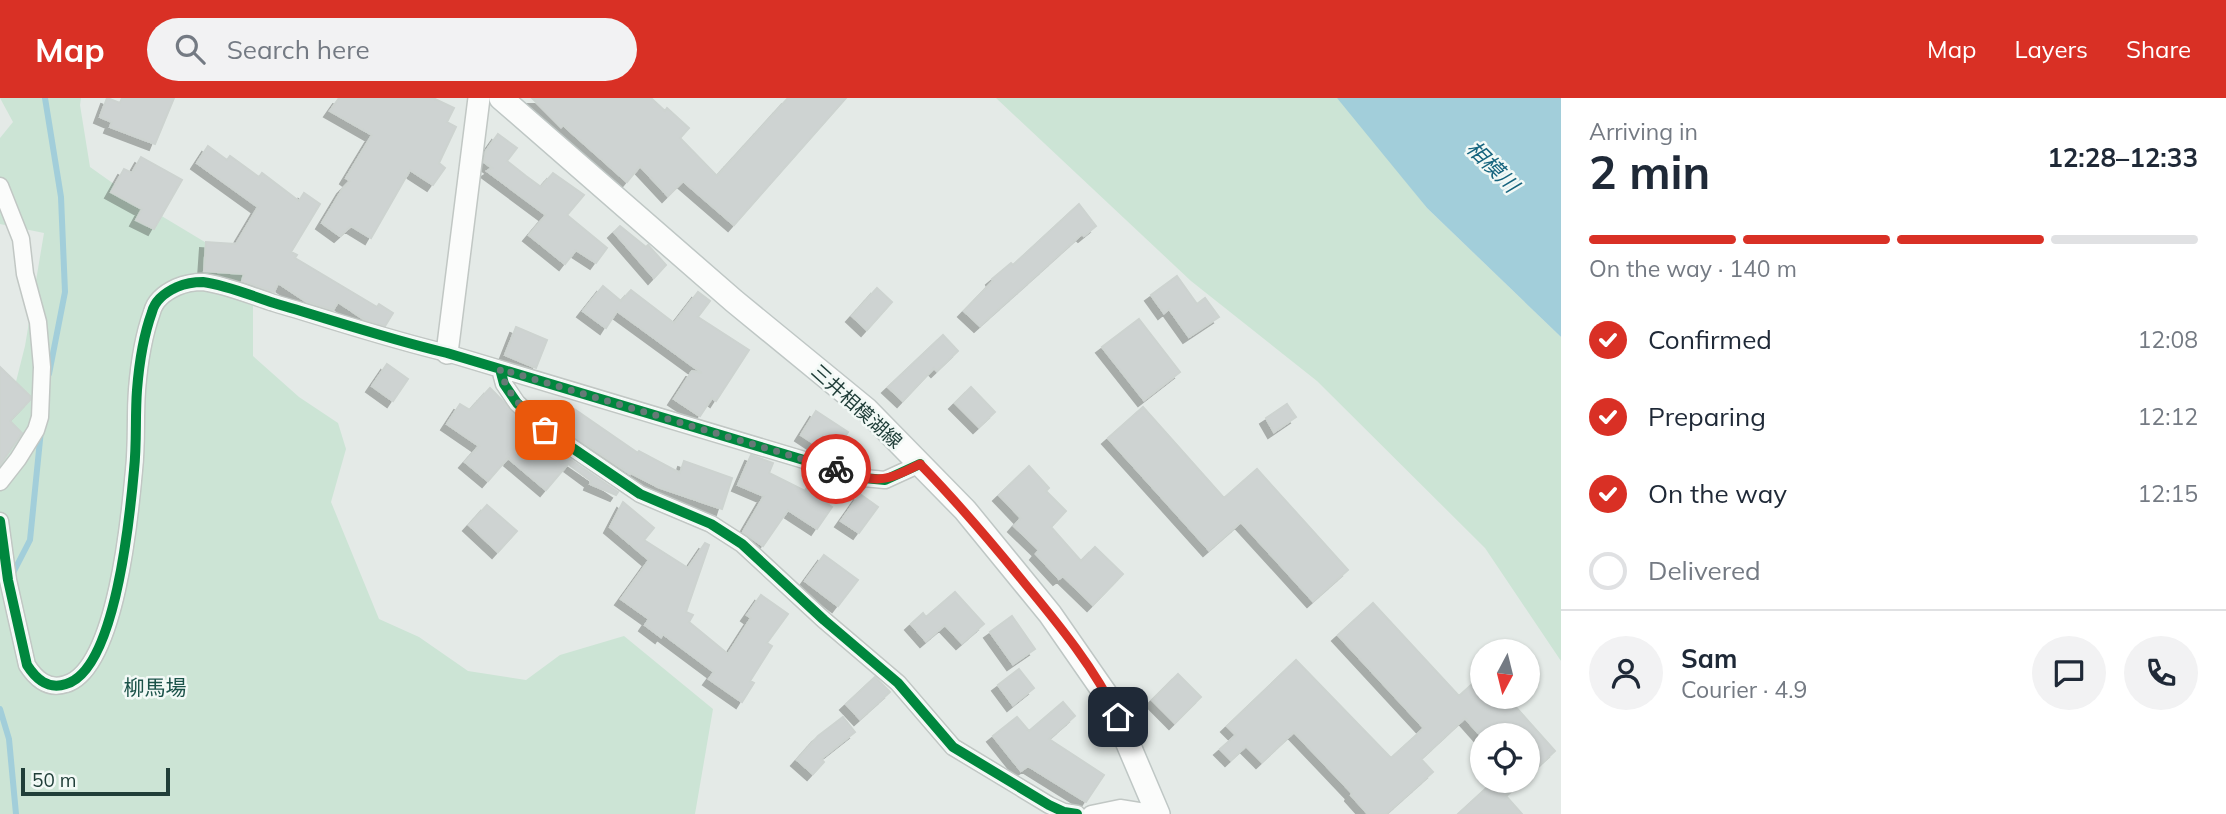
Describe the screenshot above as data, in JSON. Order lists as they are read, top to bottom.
{
  "streets": {
    "main road": ["三井相模湖線"]
  },
  "districts": ["柳馬場"],
  "water": ["相模川"],
  "scale_bar": "50 m",
  "north": "bottom",
  "page": {
    "header": "Map",
    "search": "Search here",
    "nav": ["Map", "Layers", "Share"],
    "heading": ["2 min", "Arriving in", "12:28–12:33"],
    "panel": ["Sam", "Courier · 4.9"],
    "bar": "On the way · 140 m",
    "list": [
      ["Confirmed", "12:08"],
      ["Preparing", "12:12"],
      ["On the way", "12:15"],
      "Delivered"
    ],
    "scale": "50 m"
  }
}
